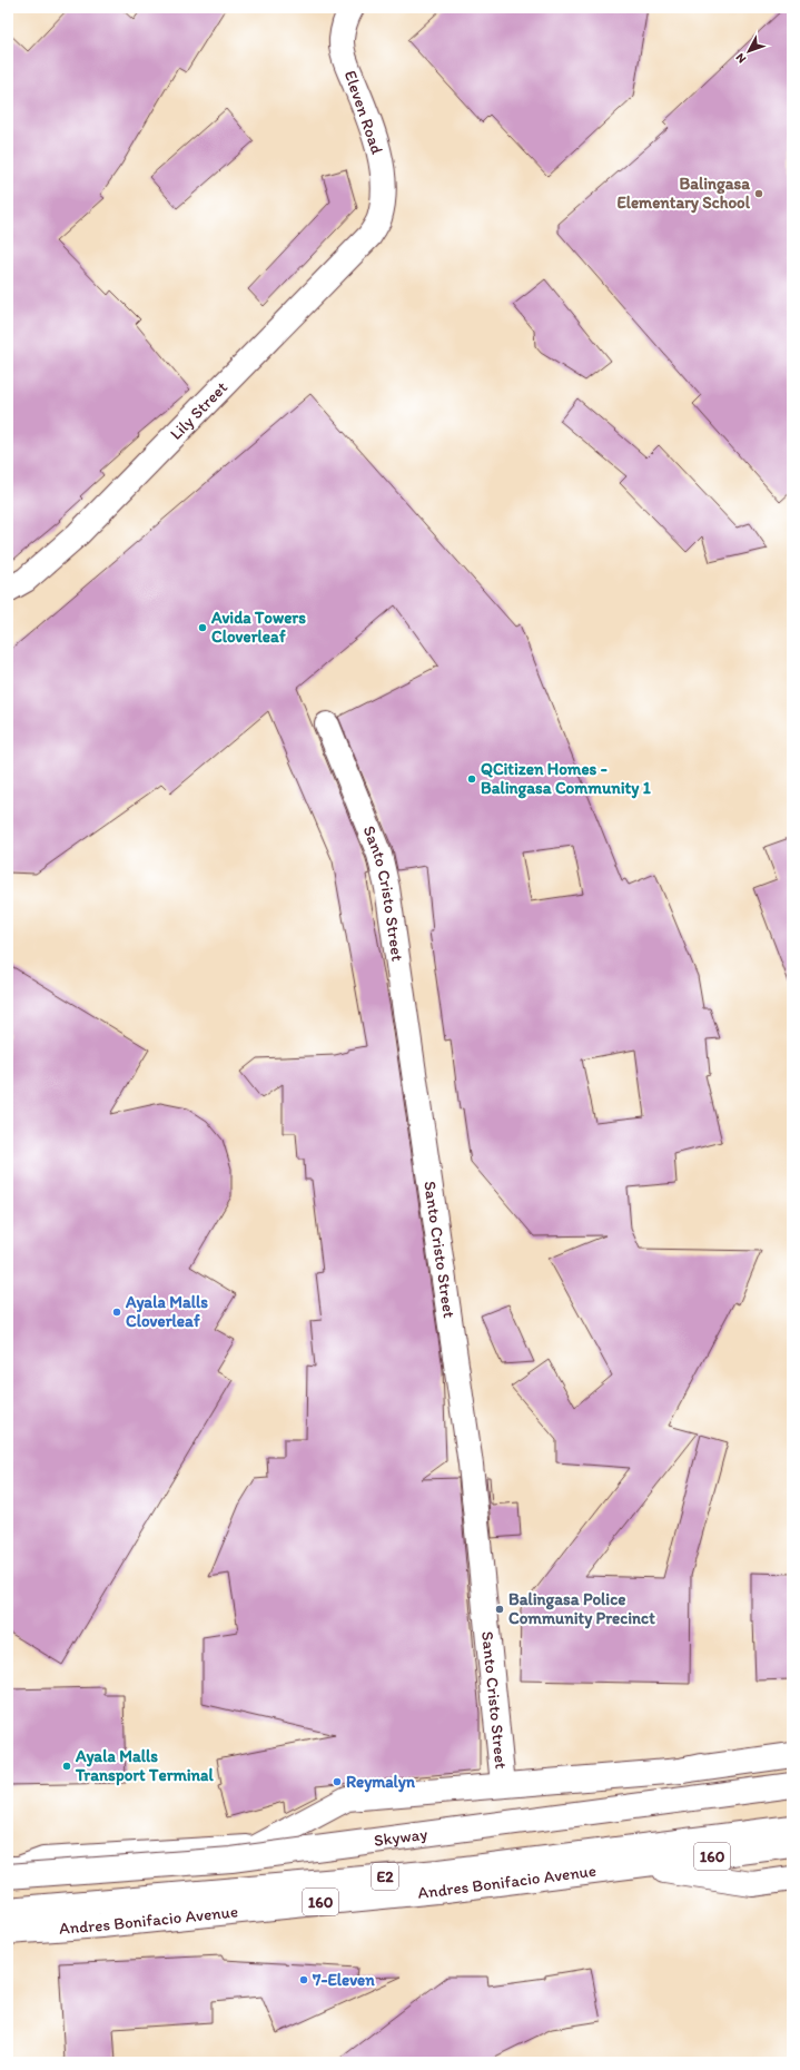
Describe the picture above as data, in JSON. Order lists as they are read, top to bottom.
{
  "streets": {
    "main road": [
      "Eleven Road",
      "Lily Street",
      "Santo Cristo Street",
      "Skyway",
      "160",
      "E2",
      "Andres Bonifacio Avenue"
    ]
  },
  "crossings": [
    ["Eleven Road", "Lily Street"]
  ],
  "places": [
    "Balingasa Elementary School",
    "Avida Towers Cloverleaf",
    "QCitizen Homes - Balingasa Community 1",
    "Ayala Malls Cloverleaf",
    "Balingasa Police Community Precinct",
    "Ayala Malls Transport Terminal",
    "Reymalyn",
    "7-Eleven"
  ],
  "north": "bottom left"
}
